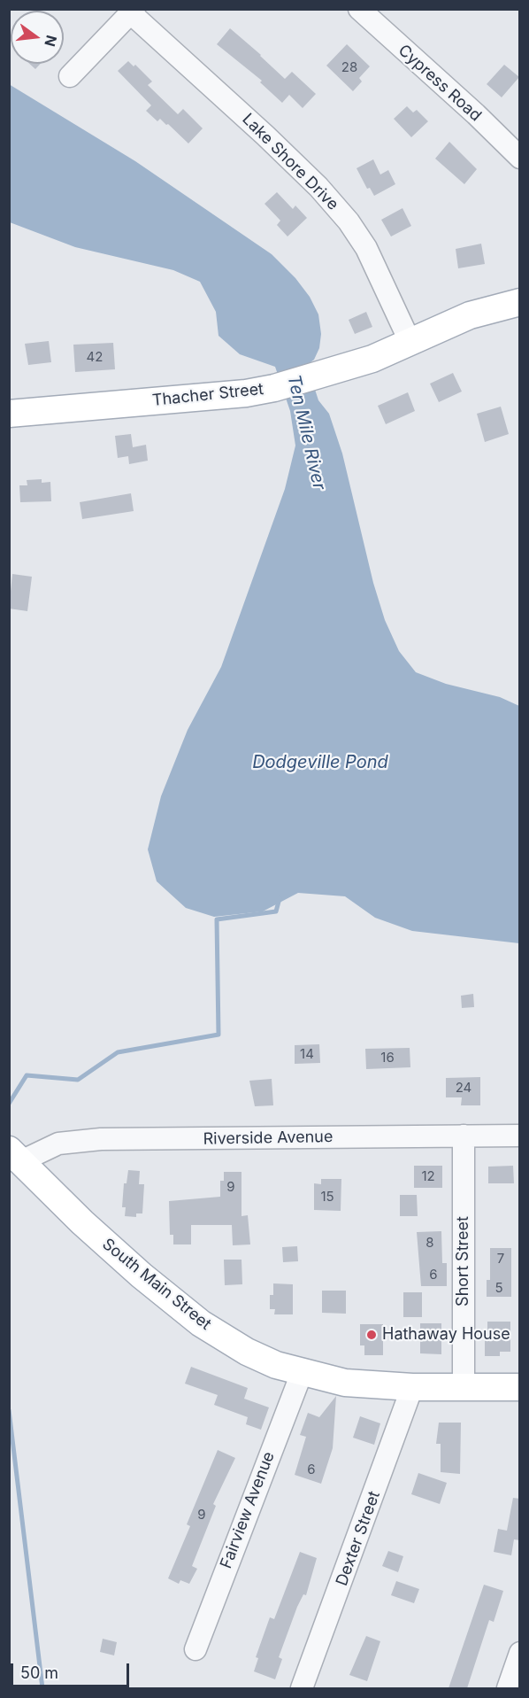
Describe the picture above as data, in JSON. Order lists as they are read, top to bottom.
{
  "streets": {
    "main road": ["Thacher Street", "South Main Street"],
    "street": [
      "Cypress Road",
      "Lake Shore Drive",
      "Riverside Avenue",
      "Short Street",
      "Fairview Avenue",
      "Dexter Street"
    ]
  },
  "crossings": [
    ["Lake Shore Drive", "Thacher Street"],
    ["Riverside Avenue", "Short Street"],
    ["Riverside Avenue", "South Main Street"],
    ["Short Street", "South Main Street"],
    ["South Main Street", "Fairview Avenue"],
    ["South Main Street", "Dexter Street"]
  ],
  "water": ["Ten Mile River", "Dodgeville Pond"],
  "places": ["Hathaway House"],
  "house_numbers": [
    "28",
    "42",
    "14",
    "16",
    "24",
    "12",
    "9",
    "15",
    "8",
    "7",
    "6",
    "5",
    "6",
    "9"
  ],
  "scale_bar": "50 m",
  "north": "right"
}
